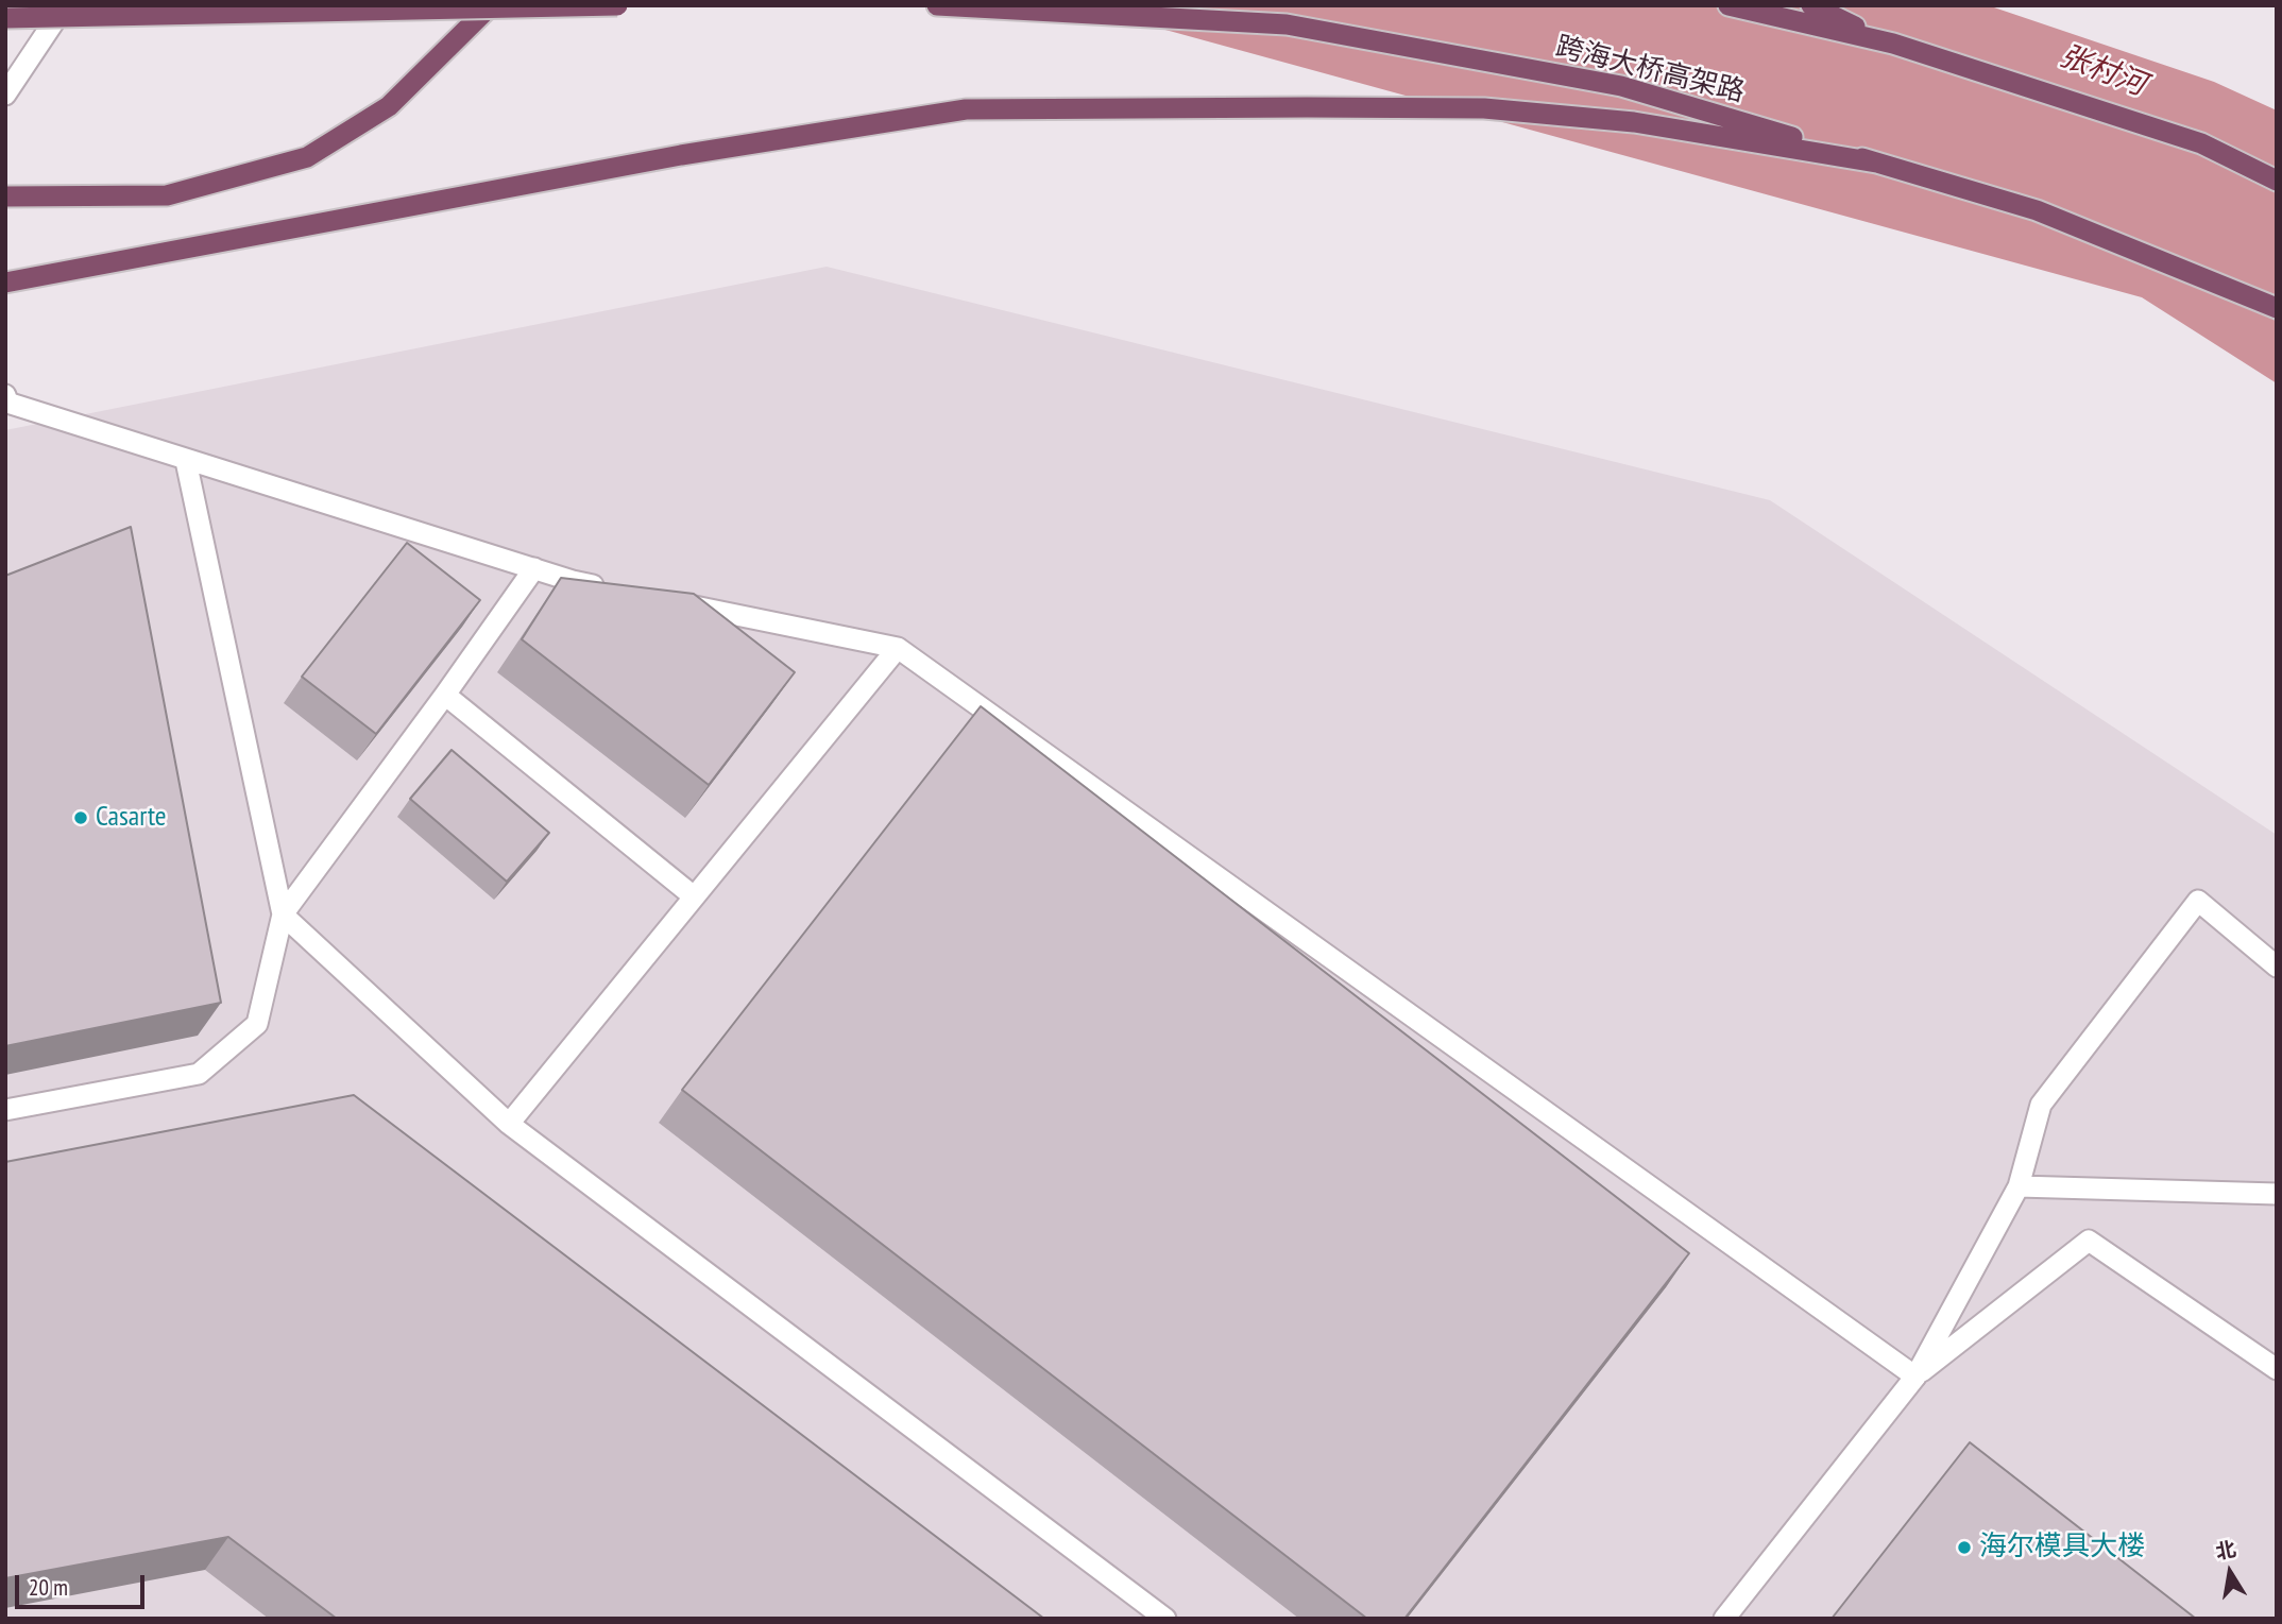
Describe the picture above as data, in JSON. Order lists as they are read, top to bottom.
{
  "streets": {
    "highway": ["跨海大桥高架路"]
  },
  "water": ["张村河"],
  "places": ["Casarte", "海尔模具大楼"],
  "scale_bar": "20 m",
  "north": "top"
}
